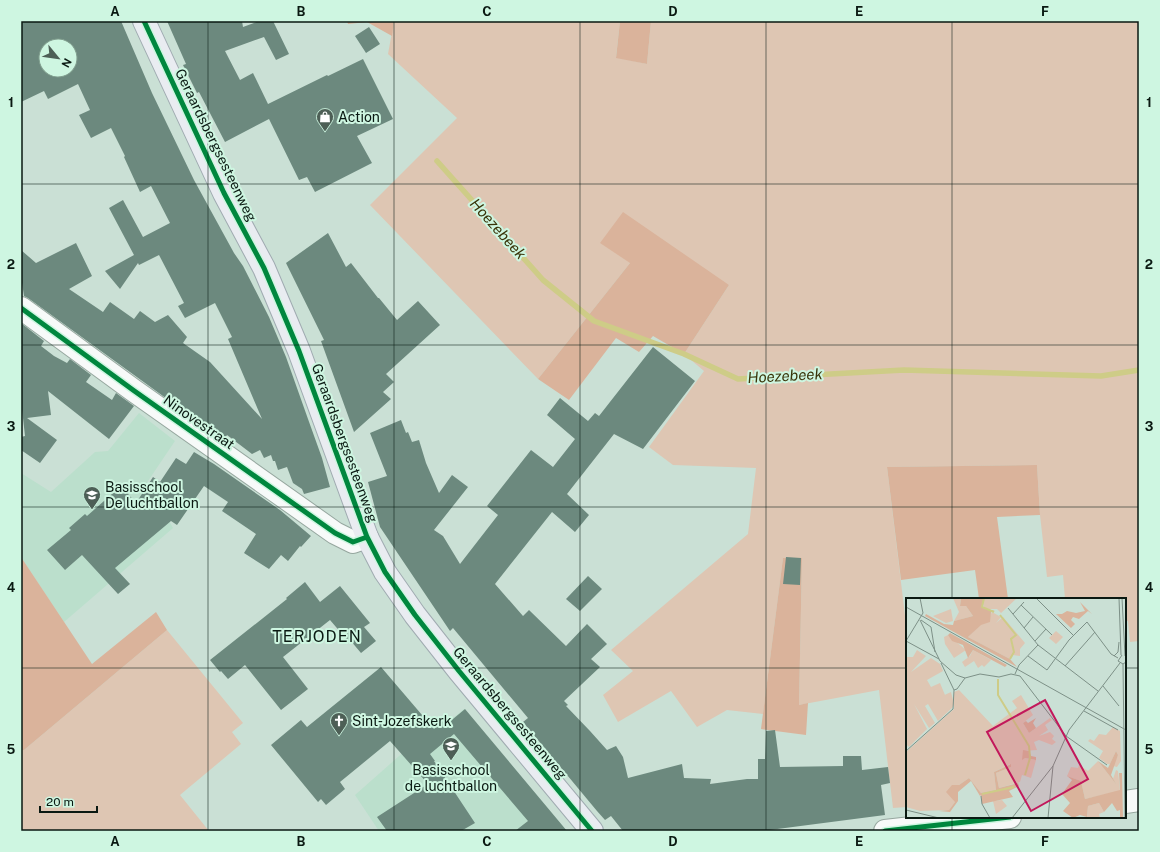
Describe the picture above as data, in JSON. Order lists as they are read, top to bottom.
{
  "streets": {
    "main road": ["Geraardsbergsesteenweg"],
    "street": ["Ninovestraat"]
  },
  "crossings": [
    ["Geraardsbergsesteenweg", "Ninovestraat"]
  ],
  "districts": ["TERJODEN"],
  "water": ["Hoezebeek"],
  "places": {
    "shop": ["Action"],
    "school or university": ["Basisschool De luchtballon", "Basisschool de luchtballon"],
    "church": ["Sint-Jozefskerk"]
  },
  "scale_bar": "20 m",
  "north": "bottom right",
  "grid": {
    "columns": [
      "A",
      "B",
      "C",
      "D",
      "E",
      "F"
    ],
    "rows": [
      "1",
      "2",
      "3",
      "4",
      "5"
    ]
  }
}
